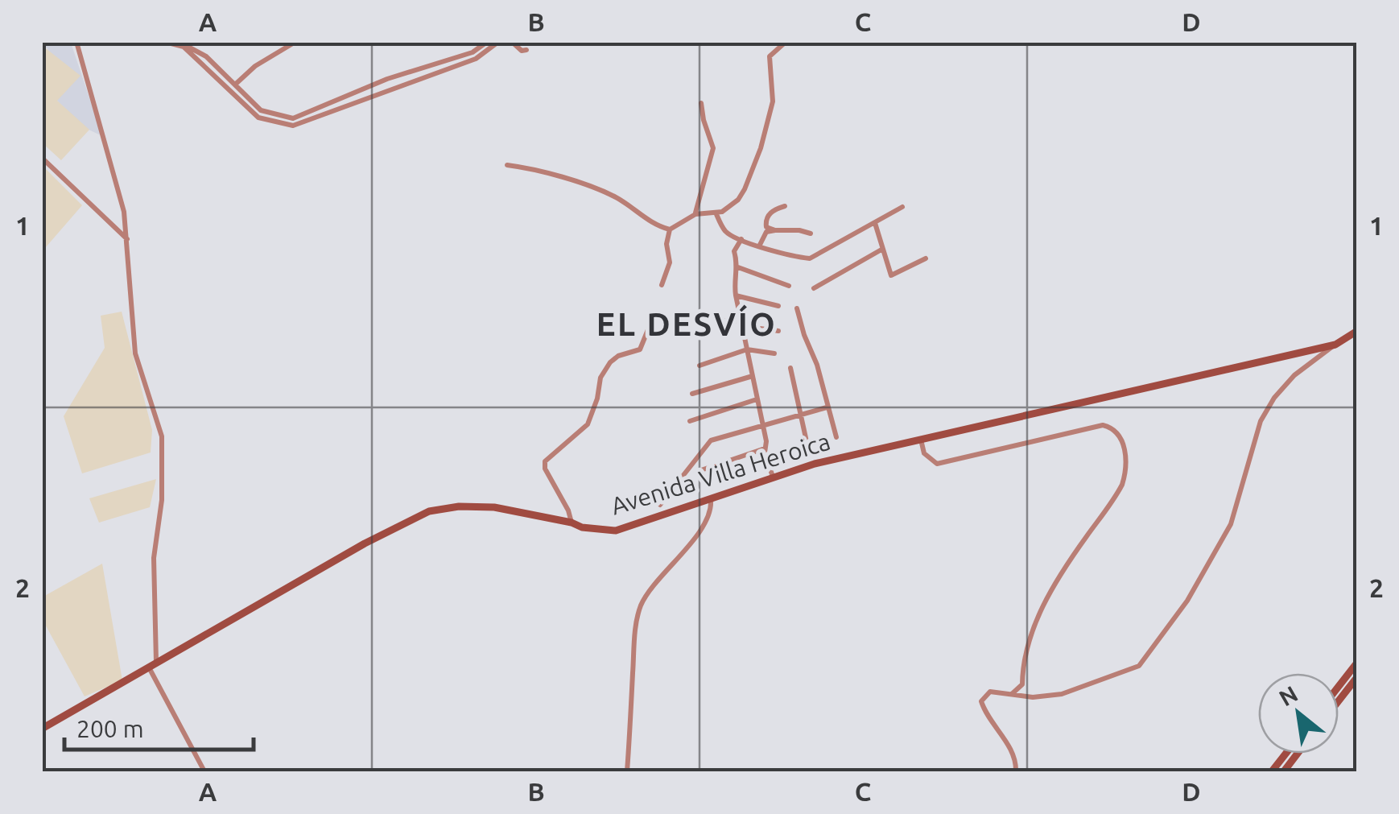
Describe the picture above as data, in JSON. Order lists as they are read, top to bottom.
{
  "streets": {
    "main road": ["Avenida Villa Heroica"]
  },
  "districts": ["EL DESVÍO"],
  "scale_bar": "200 m",
  "north": "top left",
  "grid": {
    "columns": [
      "A",
      "B",
      "C",
      "D"
    ],
    "rows": ["1", "2"]
  }
}
